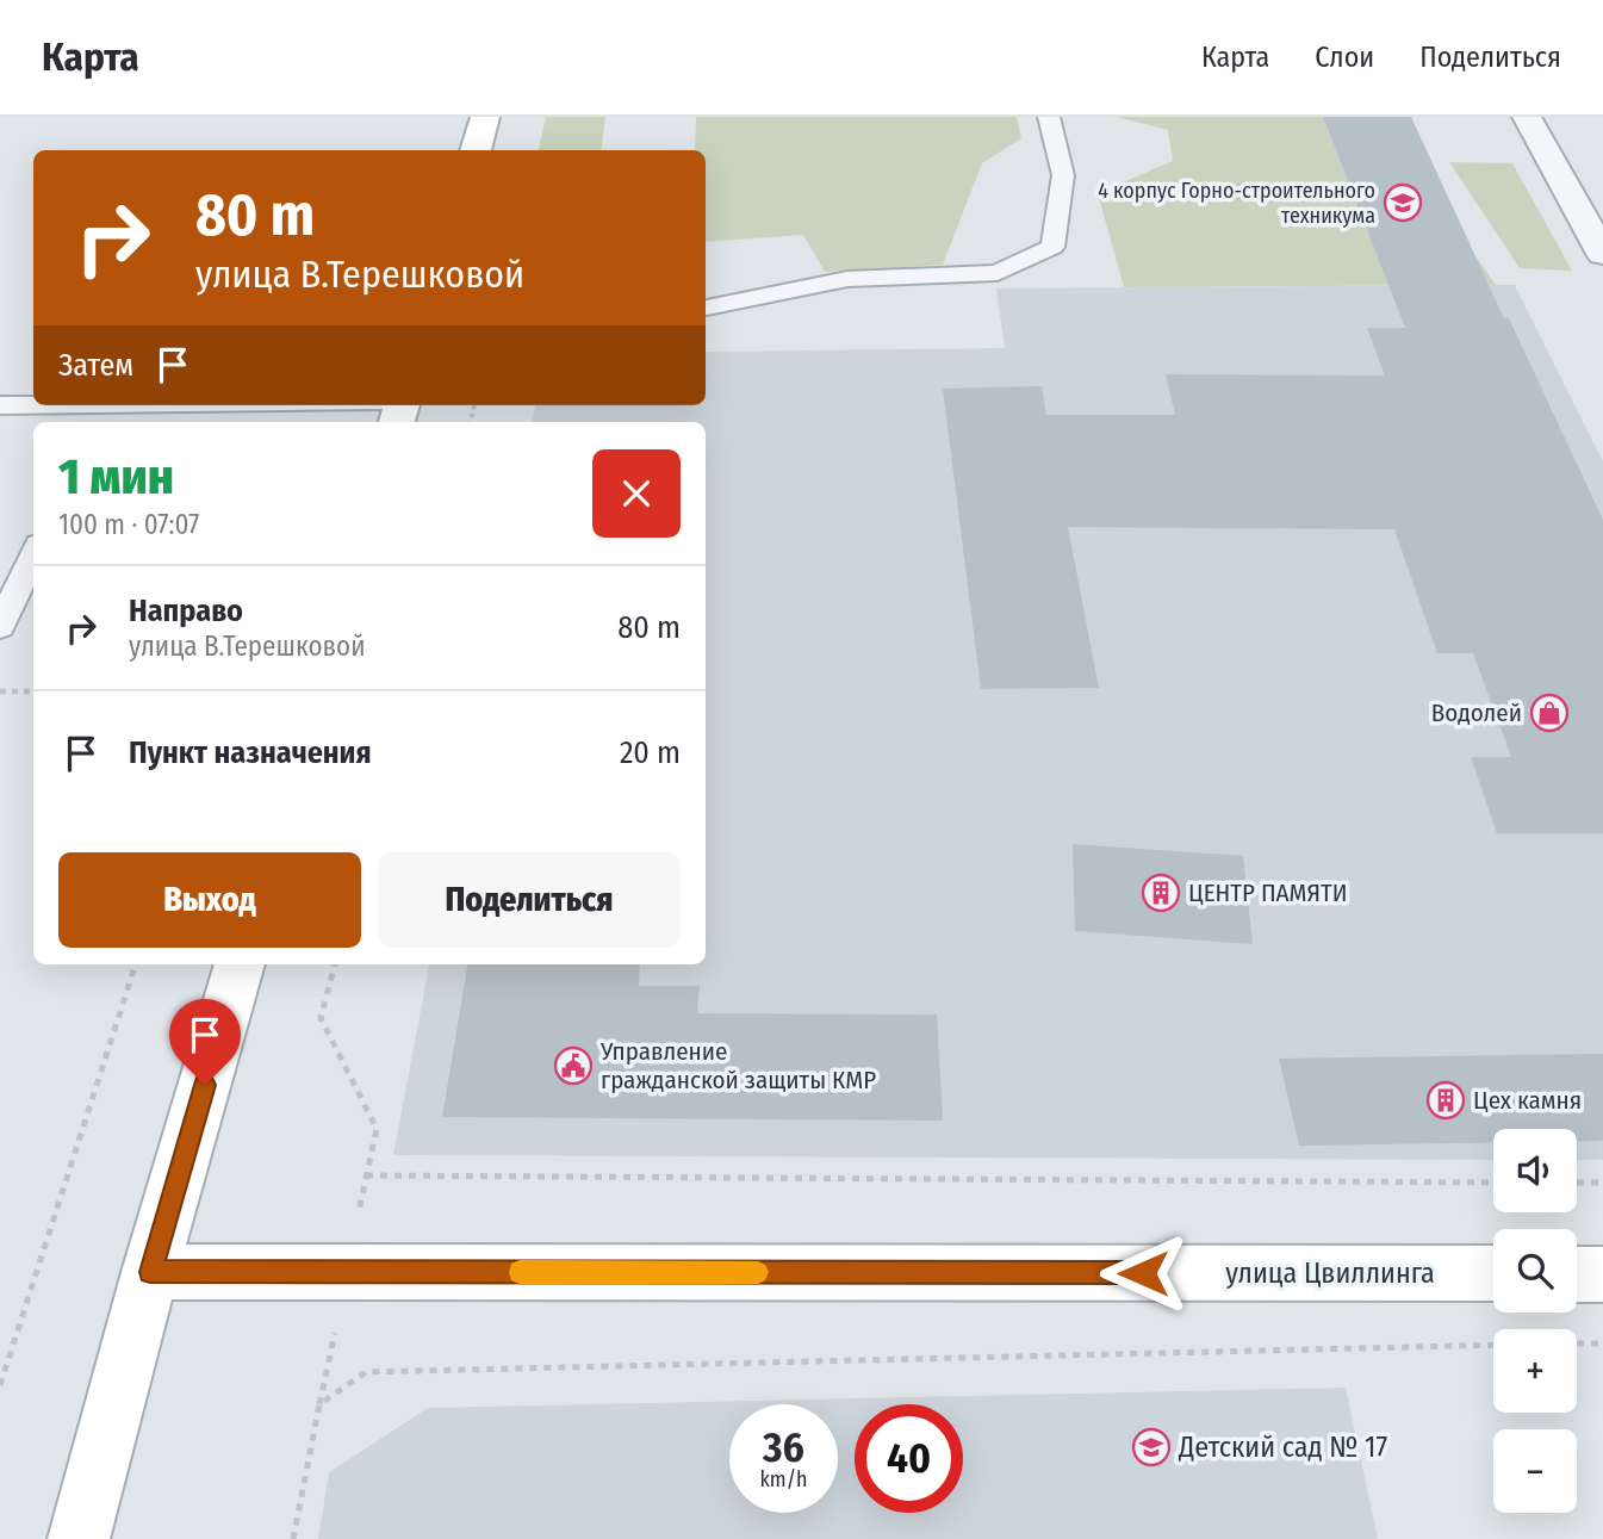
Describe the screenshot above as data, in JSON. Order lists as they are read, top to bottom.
{
  "streets": {
    "street": ["улица Цвиллинга"]
  },
  "places": {
    "school or university": ["4 корпус Горно-строительного техникума", "Детский сад № 17"],
    "shop": ["Водолей"],
    "building": ["ЦЕНТР ПАМЯТИ", "Цех камня"],
    "public building": ["Управление гражданской защиты КМР"]
  },
  "page": {
    "header": "Карта",
    "nav": ["Карта", "Слои", "Поделиться"],
    "turn": ["80 m", "улица В.Терешковой"],
    "then": "Затем",
    "heading": ["1 мин", "100 m · 07:07"],
    "list": [
      {
        "name": "Направо",
        "note": "улица В.Терешковой",
        "value": "80 m"
      },
      {
        "name": "Пункт назначения",
        "value": "20 m"
      }
    ],
    "buttons": ["Выход", "Поделиться"],
    "map_buttons": ["+", "−"],
    "speed": "36 km/h",
    "limit": "40"
  }
}
